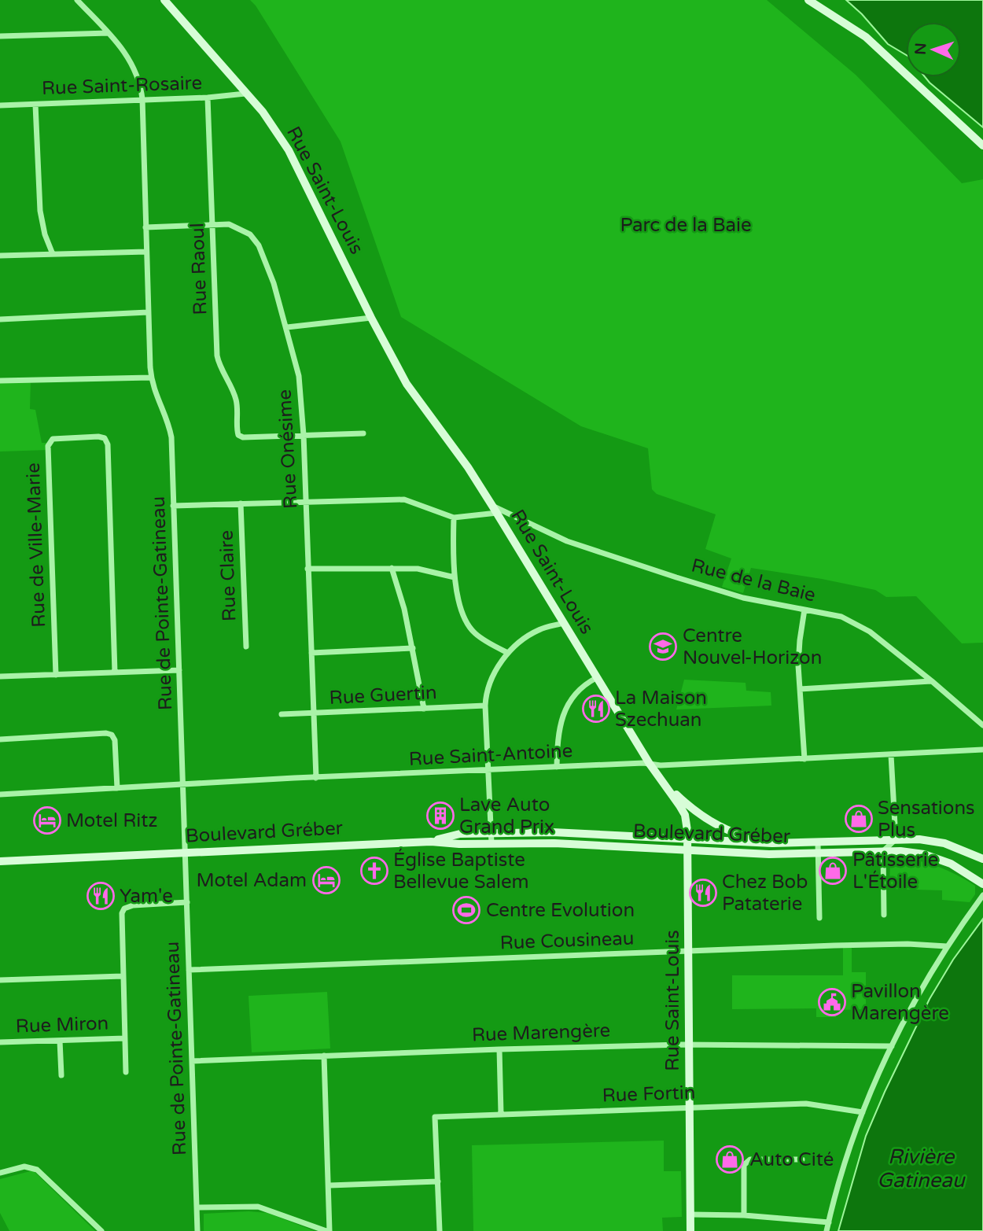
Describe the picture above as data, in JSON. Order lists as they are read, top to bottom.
{
  "streets": {
    "main road": ["Rue Saint-Louis", "Boulevard Gréber"],
    "street": [
      "Rue Saint-Rosaire",
      "Rue Raoul",
      "Rue Onésime",
      "Rue de Ville-Marie",
      "Rue Claire",
      "Rue de la Baie",
      "Rue de Pointe-Gatineau",
      "Rue Guertin",
      "Rue Saint-Antoine",
      "Rue Cousineau",
      "Rue Miron",
      "Rue Marengère",
      "Rue Fortin"
    ]
  },
  "crossings": [
    ["Rue Saint-Rosaire", "Rue Saint-Louis"],
    ["Rue Saint-Rosaire", "Rue Raoul"],
    ["Rue Saint-Rosaire", "Rue de Pointe-Gatineau"],
    ["Rue Saint-Louis", "Rue de la Baie"],
    ["Rue Saint-Louis", "Rue Saint-Antoine"],
    ["Rue Saint-Louis", "Boulevard Gréber"],
    ["Rue Saint-Louis", "Rue Cousineau"],
    ["Rue Saint-Louis", "Rue Marengère"],
    ["Rue Saint-Louis", "Rue Fortin"],
    ["Rue Raoul", "Rue Onésime"],
    ["Rue Onésime", "Rue de Pointe-Gatineau"],
    ["Rue Onésime", "Rue Guertin"],
    ["Rue Onésime", "Rue Saint-Antoine"],
    ["Rue de Pointe-Gatineau", "Rue Saint-Antoine"],
    ["Rue de Pointe-Gatineau", "Boulevard Gréber"],
    ["Rue de Pointe-Gatineau", "Rue Cousineau"],
    ["Rue de Pointe-Gatineau", "Rue Marengère"]
  ],
  "water": ["Rivière Gatineau"],
  "parks": ["Parc de la Baie"],
  "places": {
    "school or university": ["Centre Nouvel-Horizon"],
    "restaurant": ["La Maison Szechuan", "Chez Bob Pataterie", "Yam'e"],
    "building": ["Lave Auto Grand Prix"],
    "shop": ["Sensations Plus", "Pâtisserie L'Étoile", "Auto Cité"],
    "hotel": ["Motel Ritz", "Motel Adam"],
    "church": ["Église Baptiste Bellevue Salem"],
    "sports": ["Centre Evolution"],
    "public building": ["Pavillon Marengère"]
  },
  "north": "left"
}
